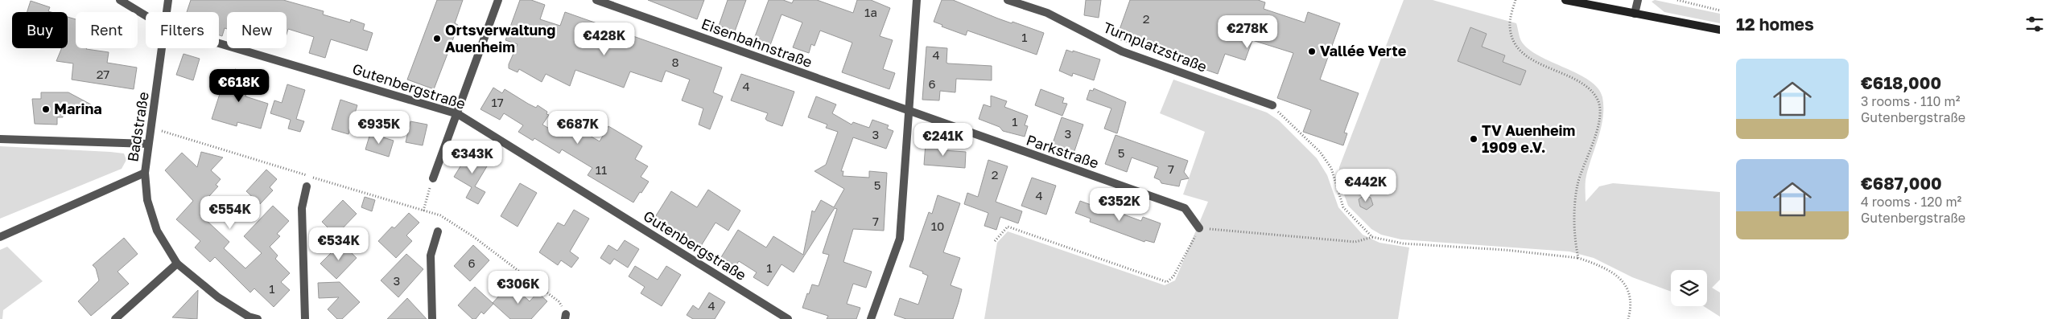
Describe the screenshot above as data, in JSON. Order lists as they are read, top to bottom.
{
  "streets": {
    "street": [
      "Eisenbahnstraße",
      "Turnplatzstraße",
      "Gutenbergstraße",
      "Badstraße",
      "Parkstraße"
    ]
  },
  "crossings": [
    ["Eisenbahnstraße", "Parkstraße"]
  ],
  "places": [
    "Ortsverwaltung Auenheim",
    "Vallée Verte",
    "Marina",
    "TV Auenheim 1909 e.V."
  ],
  "house_numbers": [
    "1a",
    "2",
    "1",
    "4",
    "8",
    "27",
    "6",
    "4",
    "17",
    "1",
    "3",
    "3",
    "5",
    "7",
    "11",
    "2",
    "5",
    "4",
    "7",
    "10",
    "6",
    "1",
    "3",
    "1",
    "4"
  ],
  "page": {
    "heading": "12 homes",
    "chip": [
      "Buy",
      "Rent",
      "Filters",
      "New"
    ],
    "price": [
      "€278K",
      "€428K",
      "€618K",
      "€935K",
      "€687K",
      "€241K",
      "€343K",
      "€442K",
      "€352K",
      "€554K",
      "€534K",
      "€306K"
    ],
    "list": [
      {
        "name": "€618,000",
        "note": "3 rooms · 110 m² · Gutenbergstraße"
      },
      {
        "name": "€687,000",
        "note": "4 rooms · 120 m² · Gutenbergstraße"
      }
    ]
  }
}
